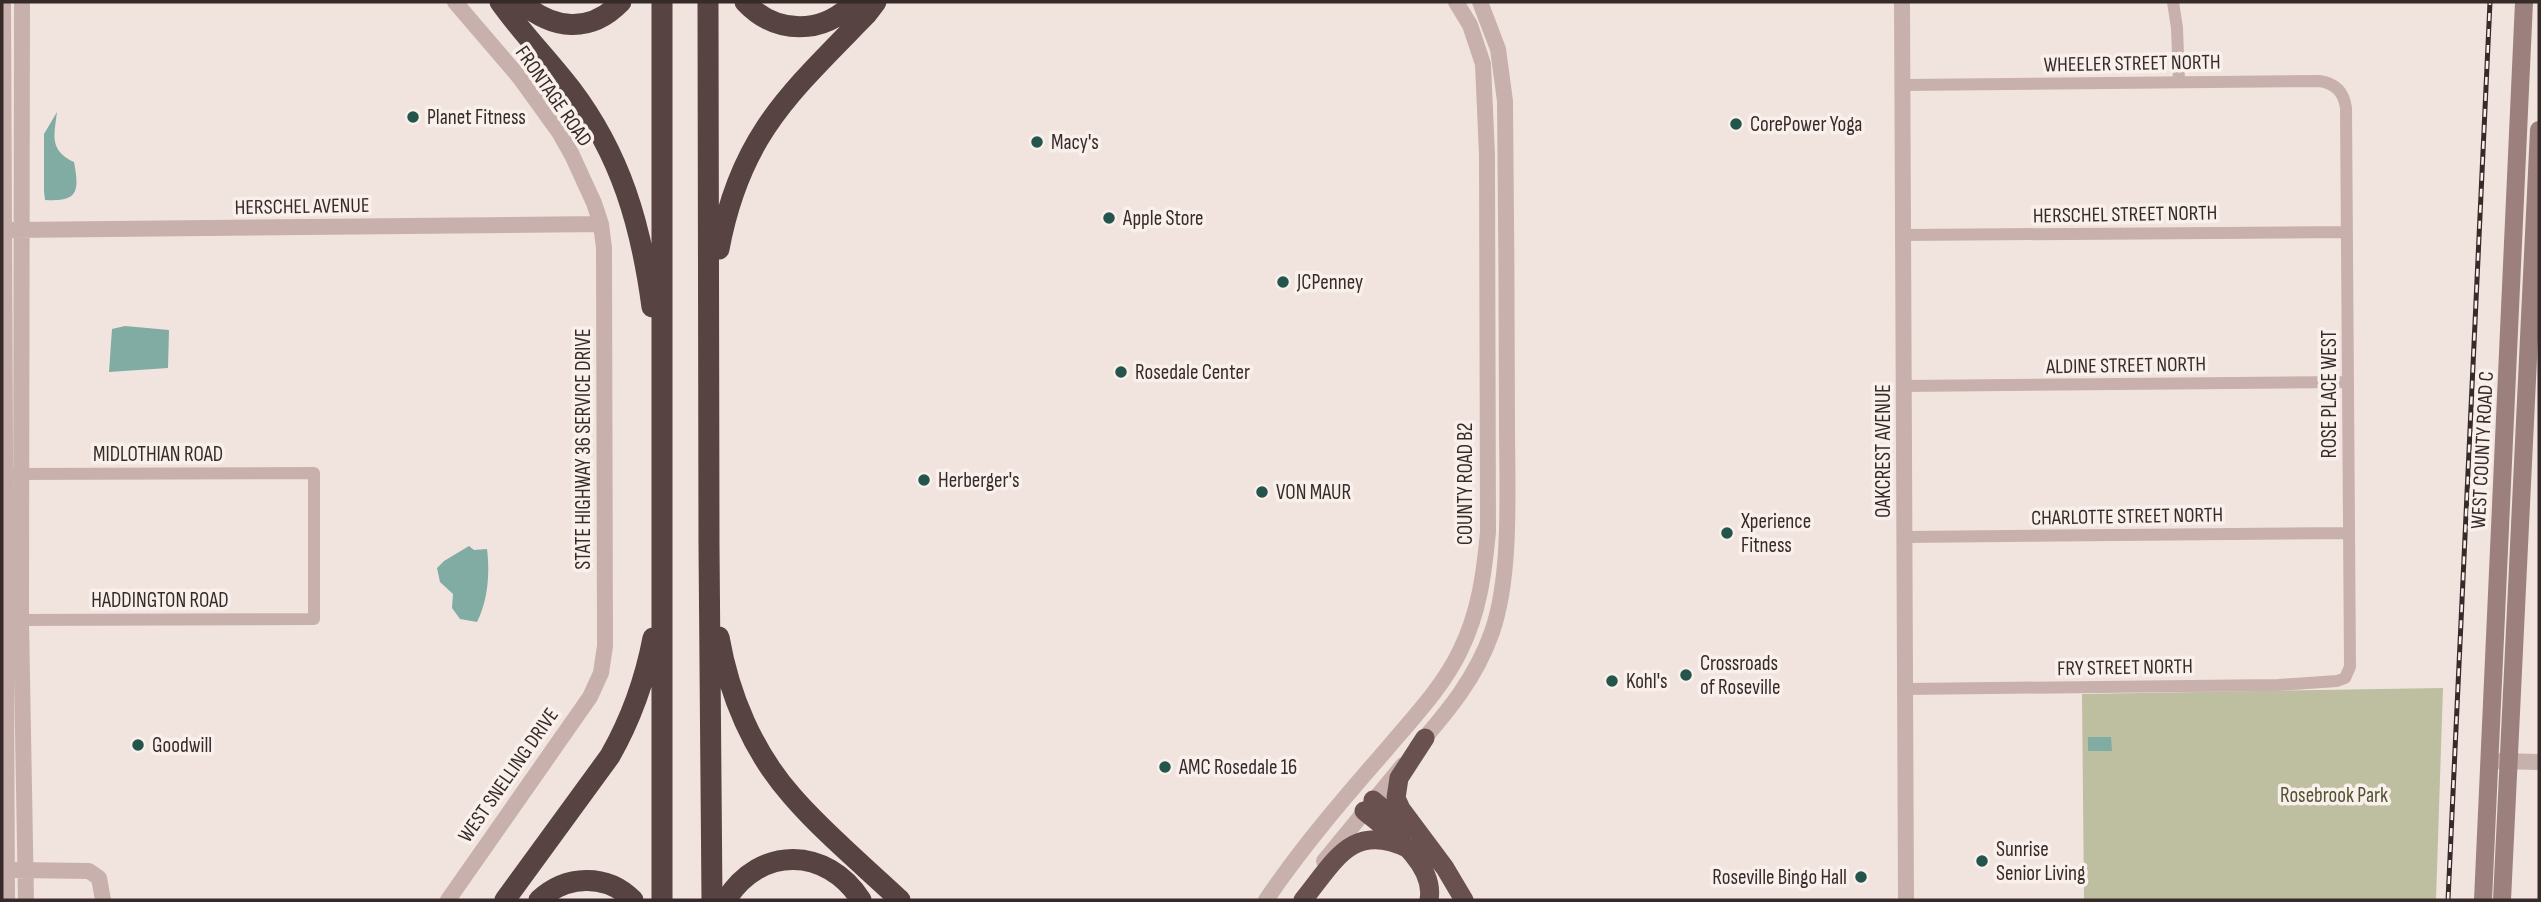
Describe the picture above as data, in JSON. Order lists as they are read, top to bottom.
{
  "streets": {
    "main road": ["WEST COUNTY ROAD C"],
    "street": [
      "WHEELER STREET NORTH",
      "FRONTAGE ROAD",
      "HERSCHEL AVENUE",
      "HERSCHEL STREET NORTH",
      "ALDINE STREET NORTH",
      "ROSE PLACE WEST",
      "STATE HIGHWAY 36 SERVICE DRIVE",
      "OAKCREST AVENUE",
      "MIDLOTHIAN ROAD",
      "COUNTY ROAD B2",
      "CHARLOTTE STREET NORTH",
      "HADDINGTON ROAD",
      "FRY STREET NORTH",
      "WEST SNELLING DRIVE"
    ]
  },
  "crossings": [
    ["WHEELER STREET NORTH", "ROSE PLACE WEST"],
    ["WHEELER STREET NORTH", "OAKCREST AVENUE"],
    ["FRONTAGE ROAD", "HERSCHEL AVENUE"],
    ["FRONTAGE ROAD", "STATE HIGHWAY 36 SERVICE DRIVE"],
    ["HERSCHEL AVENUE", "STATE HIGHWAY 36 SERVICE DRIVE"],
    ["HERSCHEL STREET NORTH", "ROSE PLACE WEST"],
    ["HERSCHEL STREET NORTH", "OAKCREST AVENUE"],
    ["ALDINE STREET NORTH", "ROSE PLACE WEST"],
    ["ALDINE STREET NORTH", "OAKCREST AVENUE"],
    ["ROSE PLACE WEST", "CHARLOTTE STREET NORTH"],
    ["ROSE PLACE WEST", "FRY STREET NORTH"],
    ["STATE HIGHWAY 36 SERVICE DRIVE", "WEST SNELLING DRIVE"],
    ["OAKCREST AVENUE", "CHARLOTTE STREET NORTH"],
    ["OAKCREST AVENUE", "FRY STREET NORTH"],
    ["MIDLOTHIAN ROAD", "HADDINGTON ROAD"]
  ],
  "parks": ["Rosebrook Park"],
  "places": [
    "Planet Fitness",
    "CorePower Yoga",
    "Macy's",
    "Apple Store",
    "JCPenney",
    "Rosedale Center",
    "Herberger's",
    "VON MAUR",
    "Xperience Fitness",
    "Crossroads of Roseville",
    "Kohl's",
    "Goodwill",
    "AMC Rosedale 16",
    "Sunrise Senior Living",
    "Roseville Bingo Hall"
  ]
}
